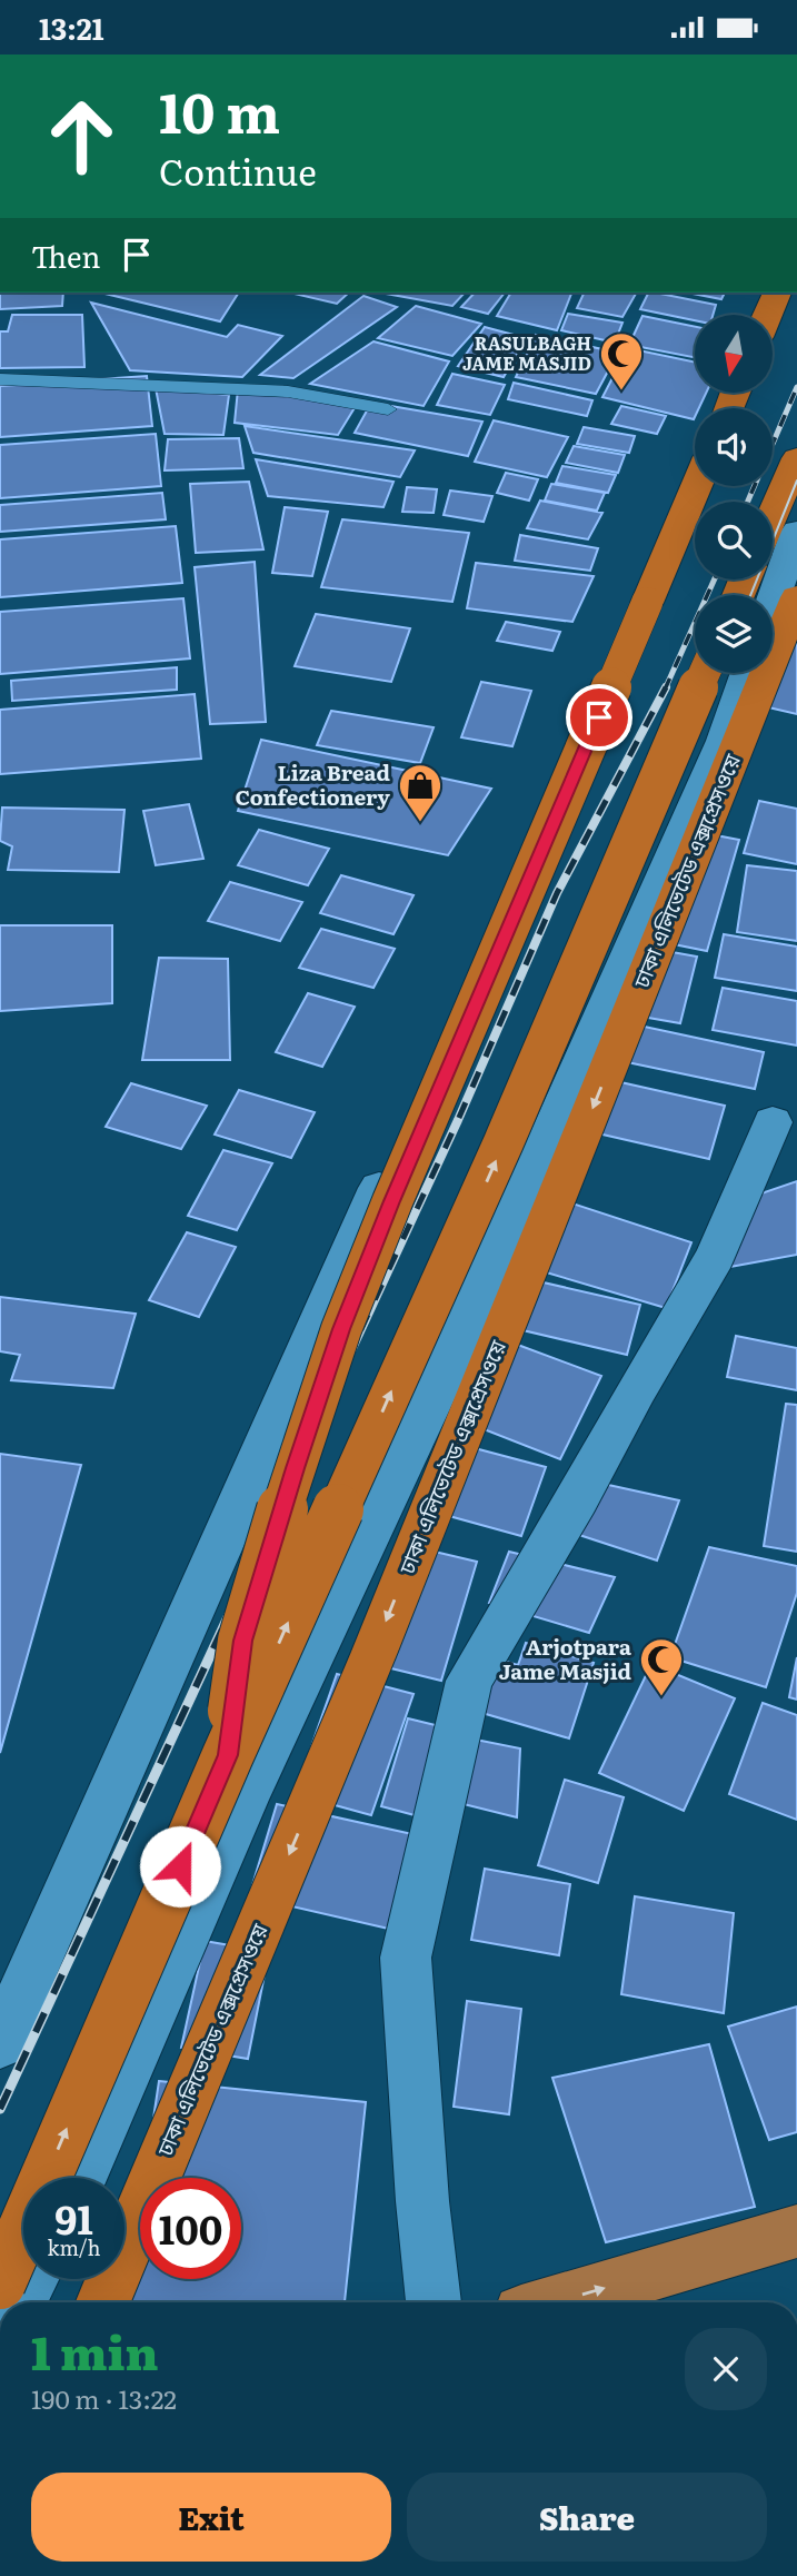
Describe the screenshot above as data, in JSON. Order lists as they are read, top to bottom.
{
  "streets": {
    "highway": ["ঢাকা এলিভেটেড এক্সপ্রেসওয়ে"]
  },
  "places": {
    "mosque": ["RASULBAGH JAME MASJID", "Arjotpara Jame Masjid"],
    "shop": ["Liza Bread Confectionery"]
  },
  "north": "bottom",
  "page": {
    "status": "13:21",
    "turn": ["10 m", "Continue"],
    "then": "Then",
    "speed": "91 km/h",
    "limit": "100",
    "heading": ["1 min", "190 m · 13:22"],
    "buttons": ["Exit", "Share"]
  }
}
